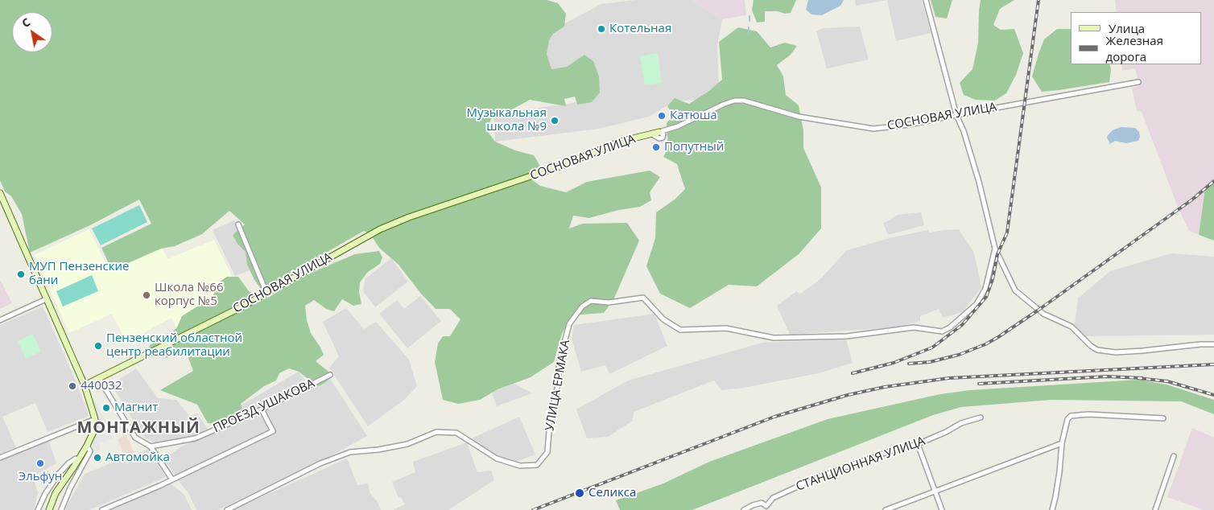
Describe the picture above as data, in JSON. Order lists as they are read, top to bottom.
{
  "streets": {
    "street": [
      "СОСНОВАЯ УЛИЦА",
      "УЛИЦА ЕРМАКА",
      "ПРОЕЗД УШАКОВА",
      "СТАНЦИОННАЯ УЛИЦА"
    ]
  },
  "districts": ["МОНТАЖНЫЙ"],
  "places": [
    "Котельная",
    "Катюша",
    "Музыкальная школа №9",
    "Попутный",
    "МУП Пензенские бани",
    "Школа №66 корпус №5",
    "Пензенский областной центр реабилитации",
    "440032",
    "Магнит",
    "Автомойка",
    "Эльфун",
    "Селикса"
  ],
  "legend": ["Улица", "Железная дорога"],
  "north": "top left"
}
